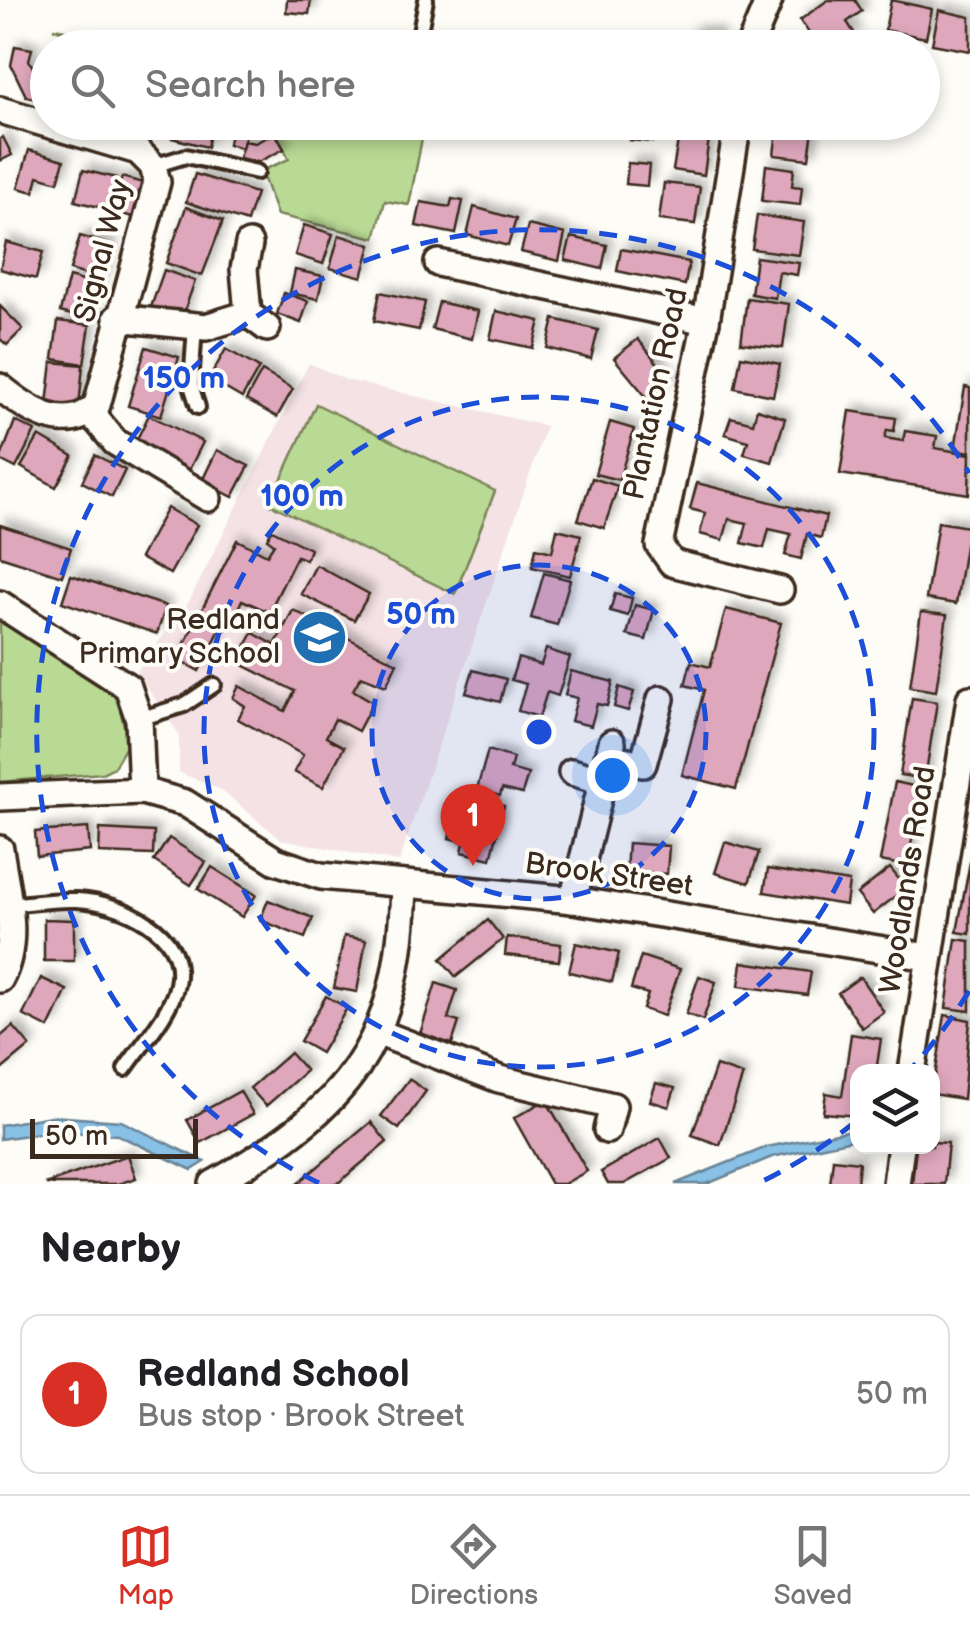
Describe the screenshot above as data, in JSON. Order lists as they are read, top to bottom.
{
  "streets": {
    "street": [
      "Signal Way",
      "Plantation Road",
      "Brook Street",
      "Woodlands Road"
    ]
  },
  "crossings": [
    ["Brook Street", "Woodlands Road"]
  ],
  "places": {
    "school or university": ["Redland Primary School"]
  },
  "scale_bar": "50 m",
  "page": {
    "search": "Search here",
    "pins": "1",
    "scale": "50 m",
    "heading": "Nearby",
    "list": [
      {
        "mark": "1",
        "name": "Redland School",
        "note": "Bus stop · Brook Street",
        "value": "50 m"
      }
    ],
    "nav": ["Map", "Directions", "Saved"]
  },
  "rings": ["150 m", "100 m", "50 m"]
}
